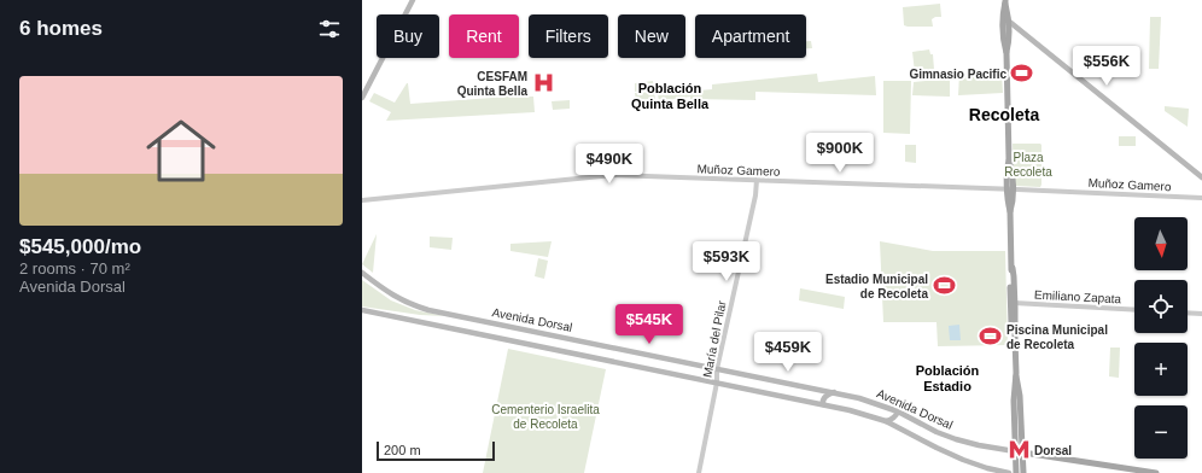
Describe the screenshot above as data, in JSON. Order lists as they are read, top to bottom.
{
  "streets": {
    "main road": ["Avenida Dorsal"],
    "street": ["Muñoz Gamero", "Emiliano Zapata", "María del Pilar"]
  },
  "crossings": [
    ["Muñoz Gamero", "María del Pilar"],
    ["Avenida Dorsal", "María del Pilar"]
  ],
  "districts": ["Población Quinta Bella", "Recoleta", "Población Estadio"],
  "parks": ["Plaza Recoleta", "Cementerio Israelita de Recoleta"],
  "places": {
    "sports": ["Gimnasio Pacific", "Estadio Municipal de Recoleta", "Piscina Municipal de Recoleta"],
    "hospital": ["CESFAM Quinta Bella"],
    "metro station": ["Dorsal"]
  },
  "scale_bar": "200 m",
  "north": "bottom",
  "page": {
    "heading": "6 homes",
    "chip": [
      "Buy",
      "Rent",
      "Filters",
      "New",
      "Apartment"
    ],
    "price": [
      "$556K",
      "$900K",
      "$490K",
      "$593K",
      "$545K",
      "$459K"
    ],
    "list": [
      {
        "name": "$545,000/mo",
        "note": "2 rooms · 70 m² · Avenida Dorsal"
      }
    ],
    "map_buttons": ["+", "−"],
    "scale": "200 m"
  }
}
